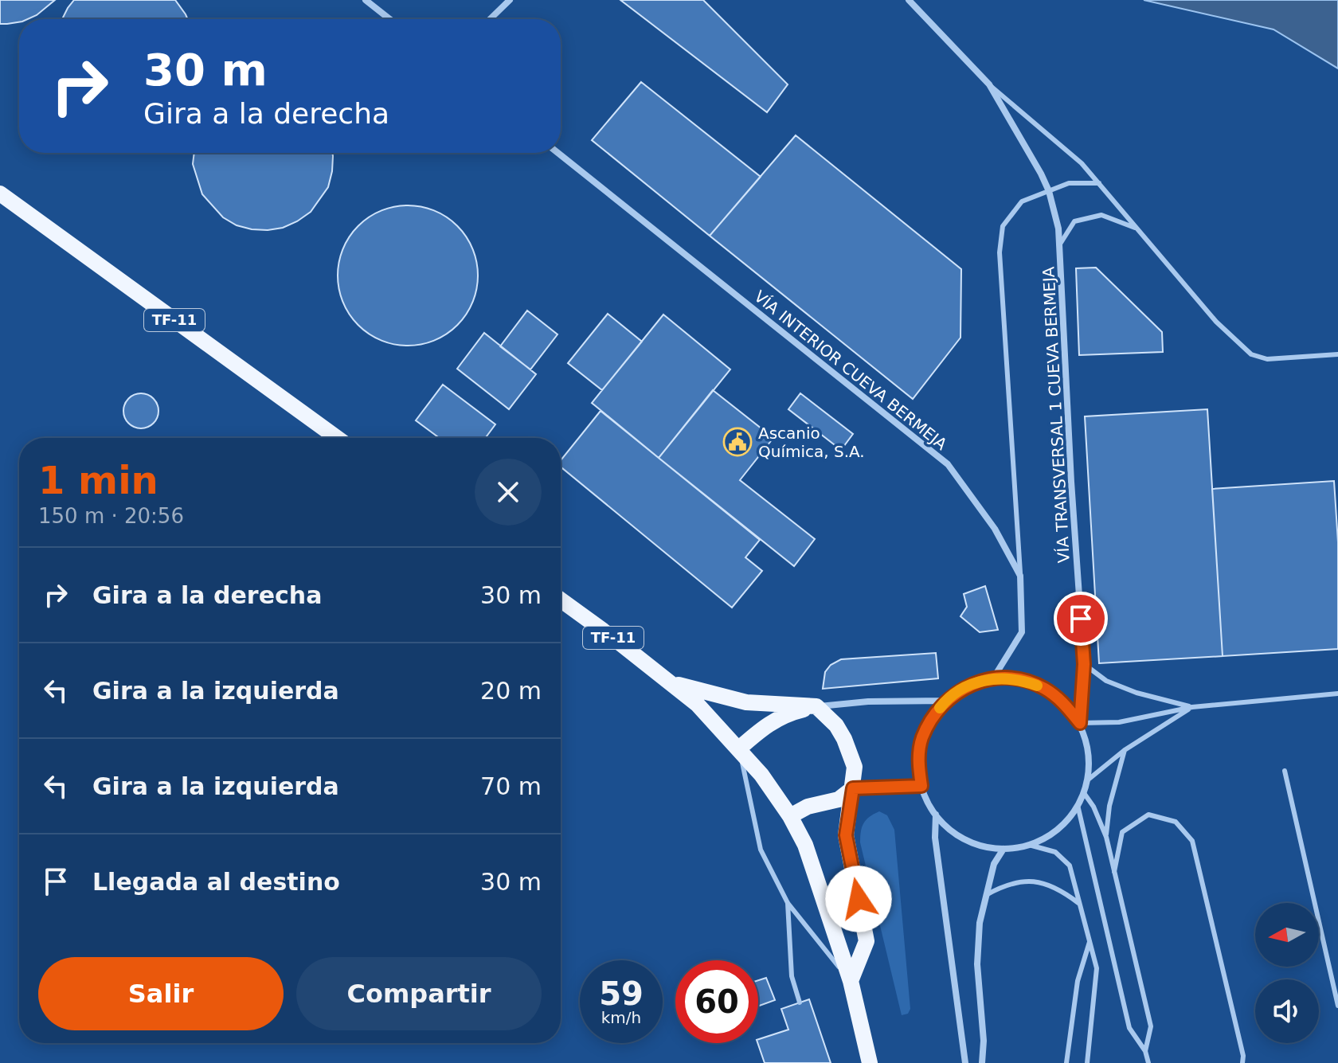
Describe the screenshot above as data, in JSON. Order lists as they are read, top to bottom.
{
  "streets": {
    "main road": ["TF-11"],
    "street": ["VÍA INTERIOR CUEVA BERMEJA", "VÍA TRANSVERSAL 1 CUEVA BERMEJA"]
  },
  "crossings": [
    ["VÍA INTERIOR CUEVA BERMEJA", "VÍA TRANSVERSAL 1 CUEVA BERMEJA"]
  ],
  "places": {
    "public building": ["Ascanio Química, S.A."]
  },
  "north": "left",
  "page": {
    "turn": ["30 m", "Gira a la derecha"],
    "heading": ["1 min", "150 m · 20:56"],
    "list": [
      {
        "name": "Gira a la derecha",
        "value": "30 m"
      },
      {
        "name": "Gira a la izquierda",
        "value": "20 m"
      },
      {
        "name": "Gira a la izquierda",
        "value": "70 m"
      },
      {
        "name": "Llegada al destino",
        "value": "30 m"
      }
    ],
    "buttons": ["Salir", "Compartir"],
    "speed": "59 km/h",
    "limit": "60"
  }
}
